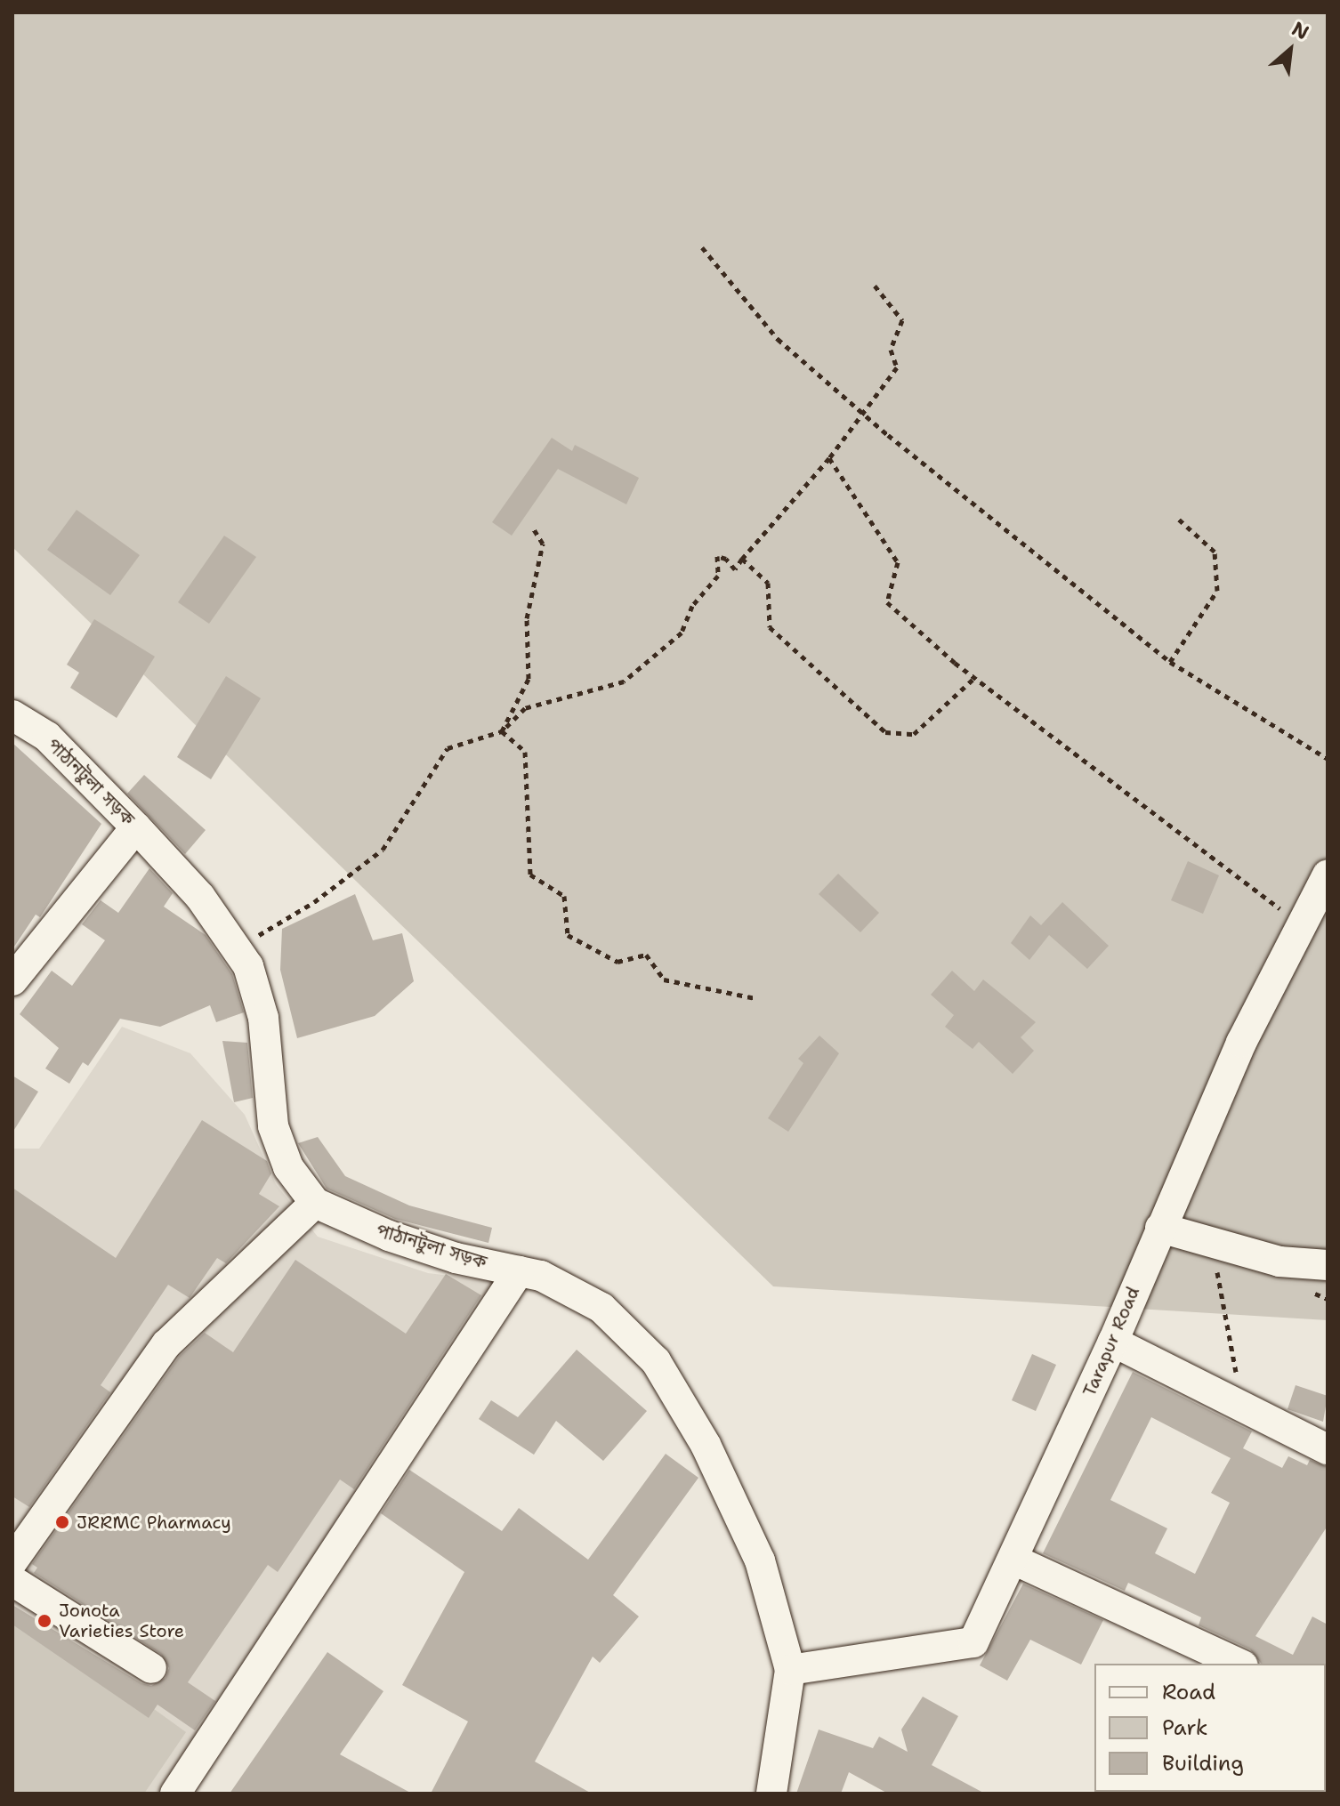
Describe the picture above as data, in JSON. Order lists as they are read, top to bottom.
{
  "streets": {
    "street": ["পাঠানটুলা সড়ক", "Tarapur Road"]
  },
  "crossings": [
    ["পাঠানটুলা সড়ক", "Tarapur Road"]
  ],
  "places": ["JRRMC Pharmacy", "Jonota Varieties Store"],
  "legend": ["Road", "Park", "Building"],
  "north": "top right"
}
